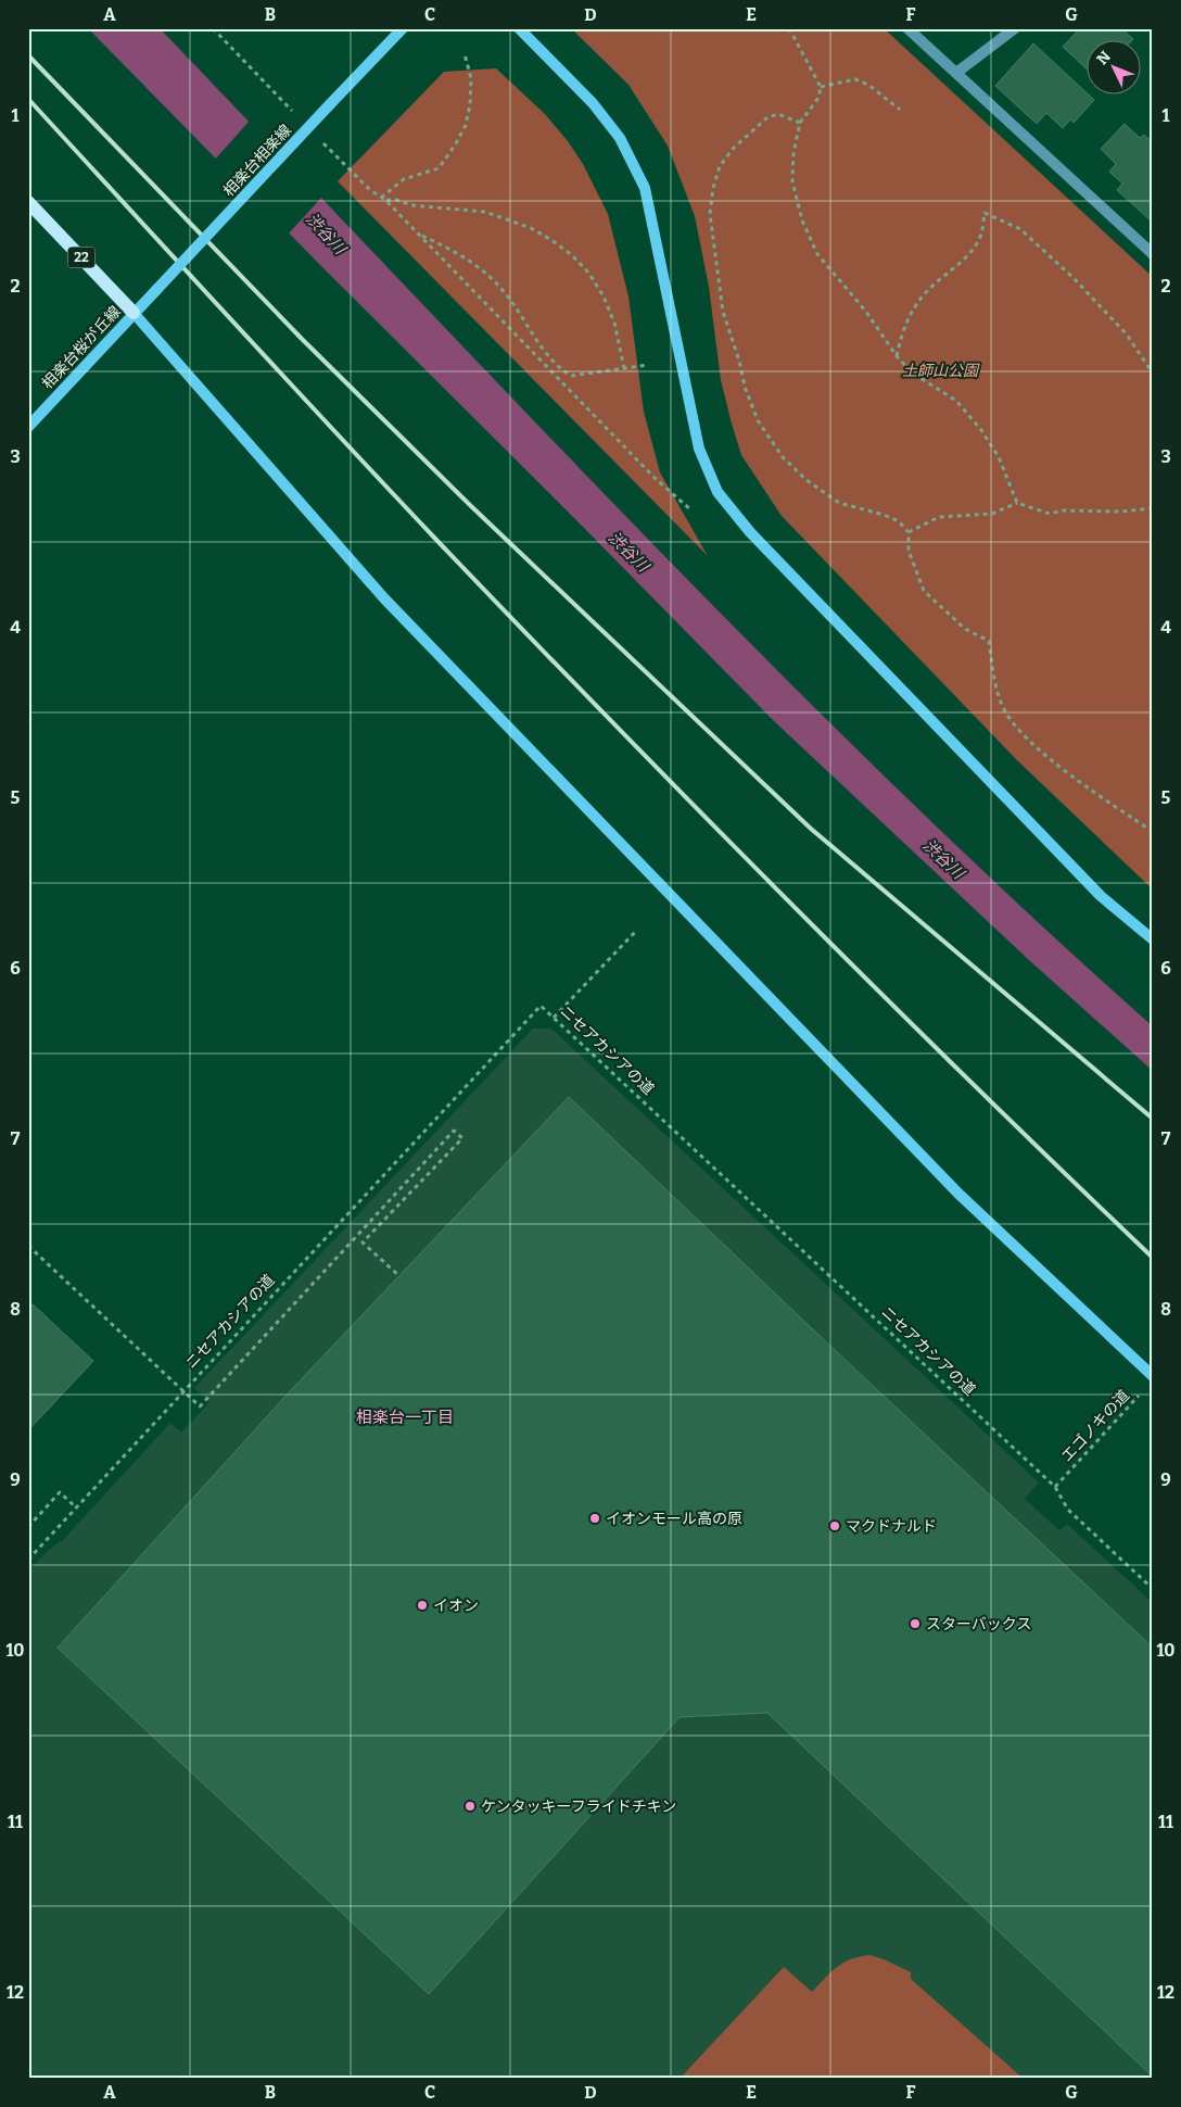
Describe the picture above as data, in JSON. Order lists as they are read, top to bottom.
{
  "streets": {
    "main road": ["22"],
    "street": ["相楽台相楽線", "相楽台桜が丘線"],
    "path": ["ニセアカシアの道", "エゴノキの道"]
  },
  "crossings": [
    ["相楽台相楽線", "22"],
    ["相楽台相楽線", "相楽台桜が丘線"],
    ["22", "相楽台桜が丘線"],
    ["ニセアカシアの道", "エゴノキの道"]
  ],
  "districts": ["相楽台一丁目"],
  "water": ["渋谷川"],
  "parks": ["土師山公園"],
  "places": [
    "イオンモール高の原",
    "マクドナルド",
    "イオン",
    "スターバックス",
    "ケンタッキーフライドチキン"
  ],
  "north": "top left",
  "grid": {
    "columns": [
      "A",
      "B",
      "C",
      "D",
      "E",
      "F",
      "G"
    ],
    "rows": [
      "1",
      "2",
      "3",
      "4",
      "5",
      "6",
      "7",
      "8",
      "9",
      "10",
      "11",
      "12"
    ]
  }
}
